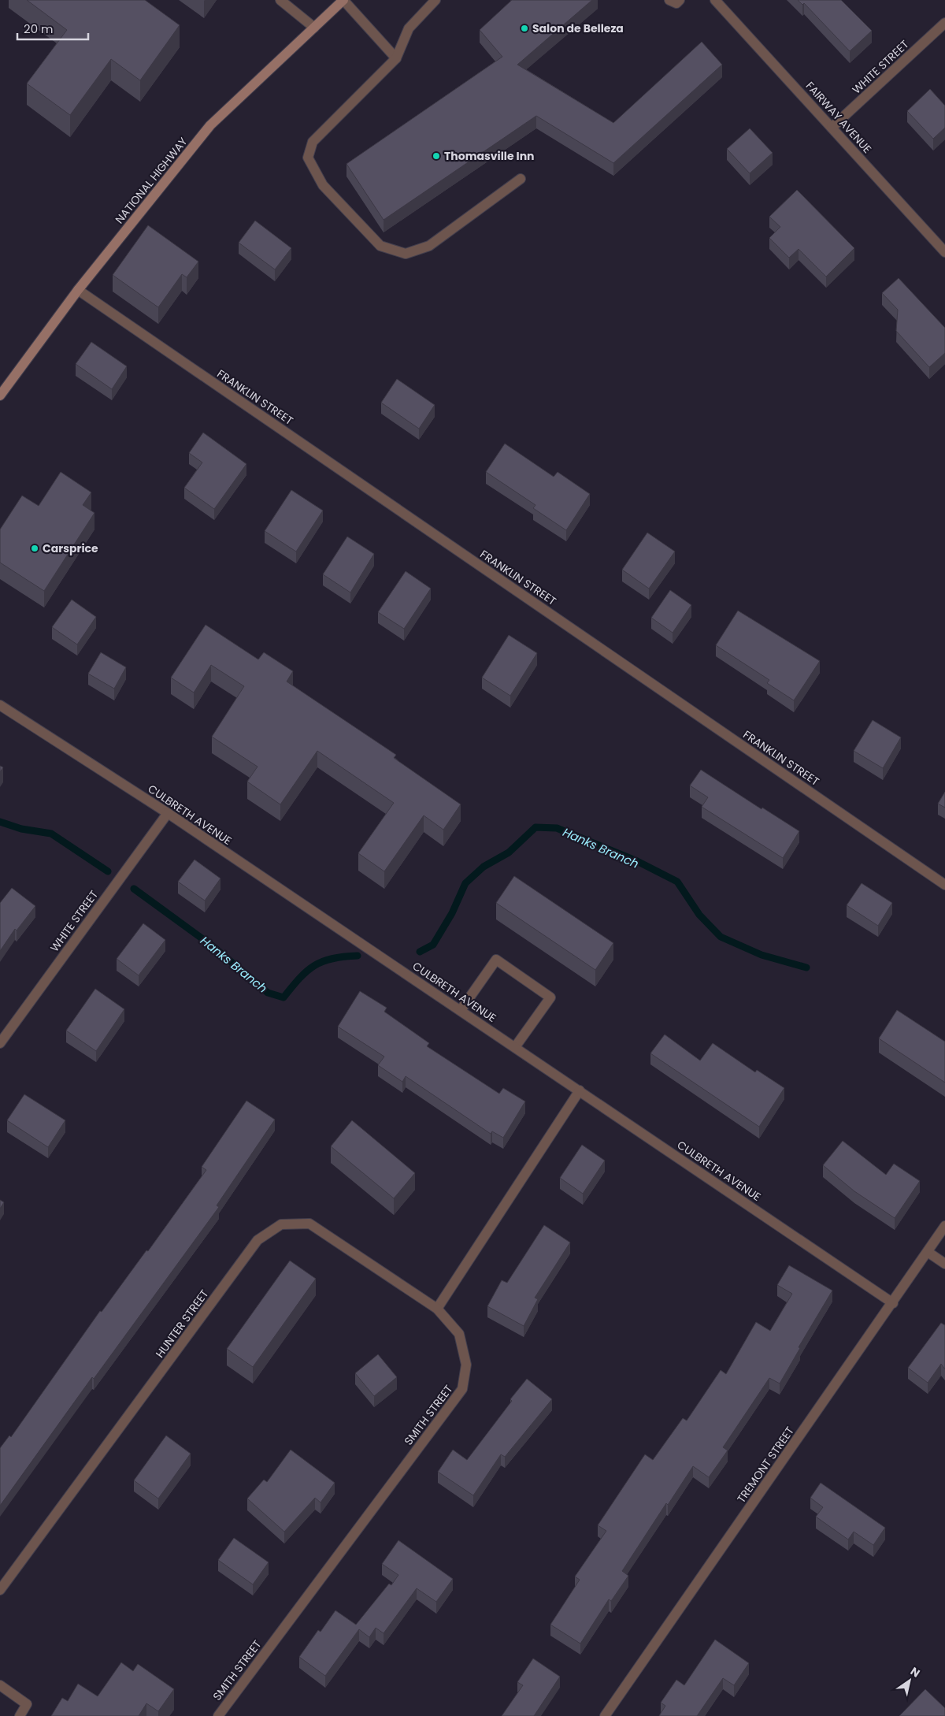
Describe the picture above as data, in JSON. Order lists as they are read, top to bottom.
{
  "streets": {
    "main road": ["NATIONAL HIGHWAY"],
    "street": [
      "WHITE STREET",
      "FAIRWAY AVENUE",
      "FRANKLIN STREET",
      "CULBRETH AVENUE",
      "HUNTER STREET",
      "SMITH STREET",
      "TREMONT STREET"
    ]
  },
  "crossings": [
    ["WHITE STREET", "FAIRWAY AVENUE"],
    ["WHITE STREET", "CULBRETH AVENUE"],
    ["NATIONAL HIGHWAY", "FRANKLIN STREET"],
    ["CULBRETH AVENUE", "TREMONT STREET"],
    ["HUNTER STREET", "SMITH STREET"]
  ],
  "water": ["Hanks Branch"],
  "places": ["Salon de Belleza", "Thomasville Inn", "Carsprice"],
  "scale_bar": "20 m",
  "north": "top right"
}
